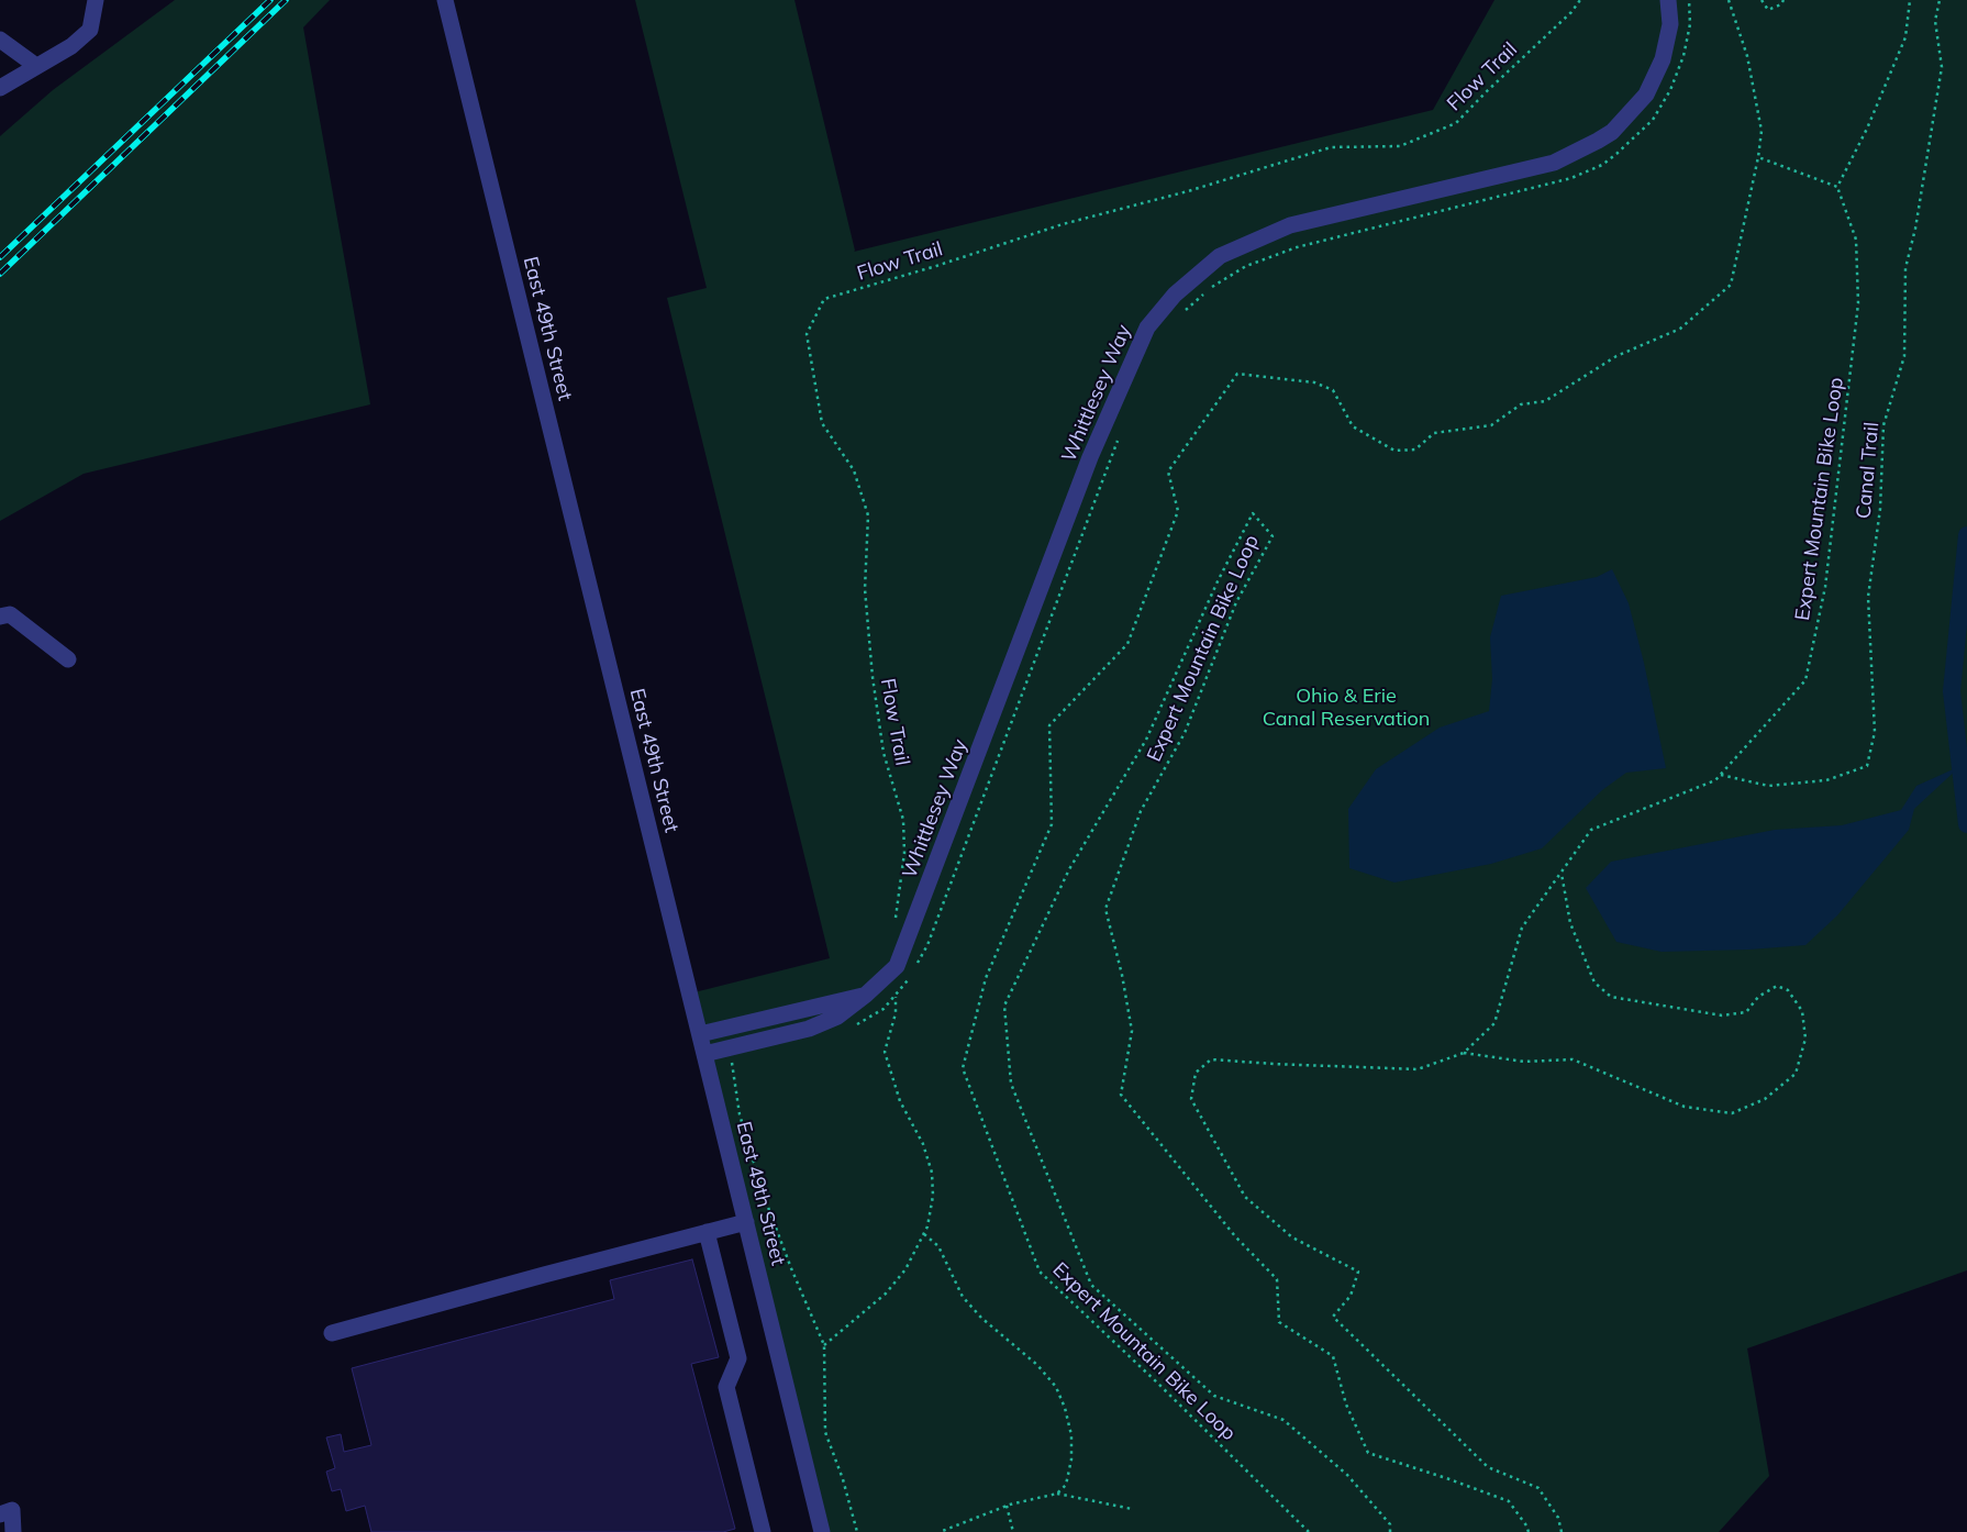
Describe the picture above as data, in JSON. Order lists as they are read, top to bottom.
{
  "streets": {
    "street": ["East 49th Street", "Whittlesey Way"],
    "path": ["Flow Trail", "Canal Trail", "Expert Mountain Bike Loop"]
  },
  "crossings": [
    ["Flow Trail", "Whittlesey Way"],
    ["East 49th Street", "Whittlesey Way"],
    ["Canal Trail", "Expert Mountain Bike Loop"]
  ],
  "parks": ["Ohio & Erie Canal Reservation"]
}
